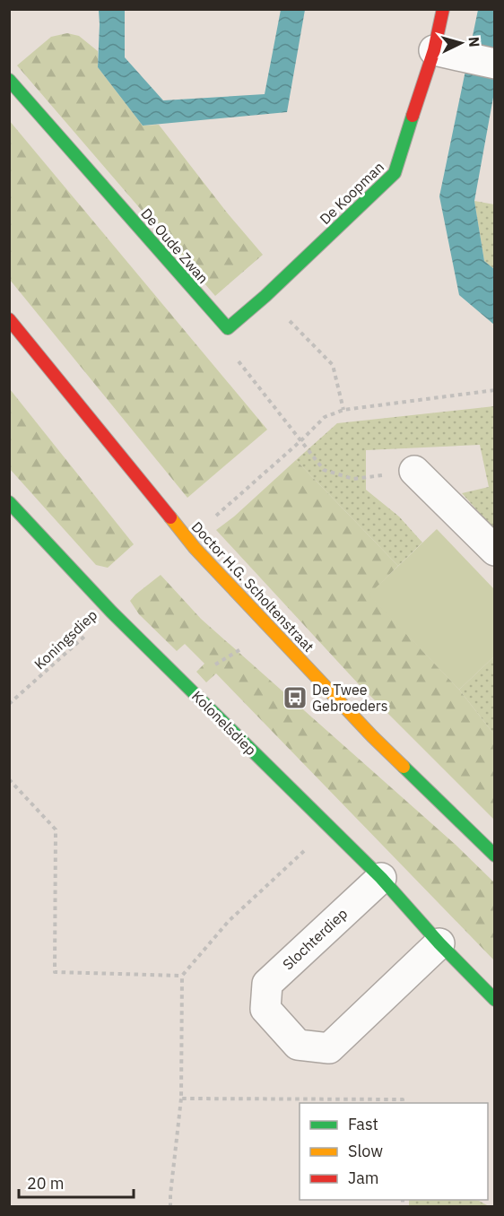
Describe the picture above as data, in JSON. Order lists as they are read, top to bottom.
{
  "streets": {
    "street": [
      "De Koopman",
      "De Oude Zwan",
      "Doctor H.G. Scholtenstraat",
      "Kolonelsdiep",
      "Slochterdiep"
    ],
    "path": ["Koningsdiep"]
  },
  "crossings": [
    ["De Koopman", "De Oude Zwan"],
    ["Koningsdiep", "Kolonelsdiep"],
    ["Kolonelsdiep", "Slochterdiep"]
  ],
  "places": {
    "bus stop": ["De Twee Gebroeders"]
  },
  "legend": ["Fast", "Slow", "Jam"],
  "scale_bar": "20 m",
  "north": "right"
}
